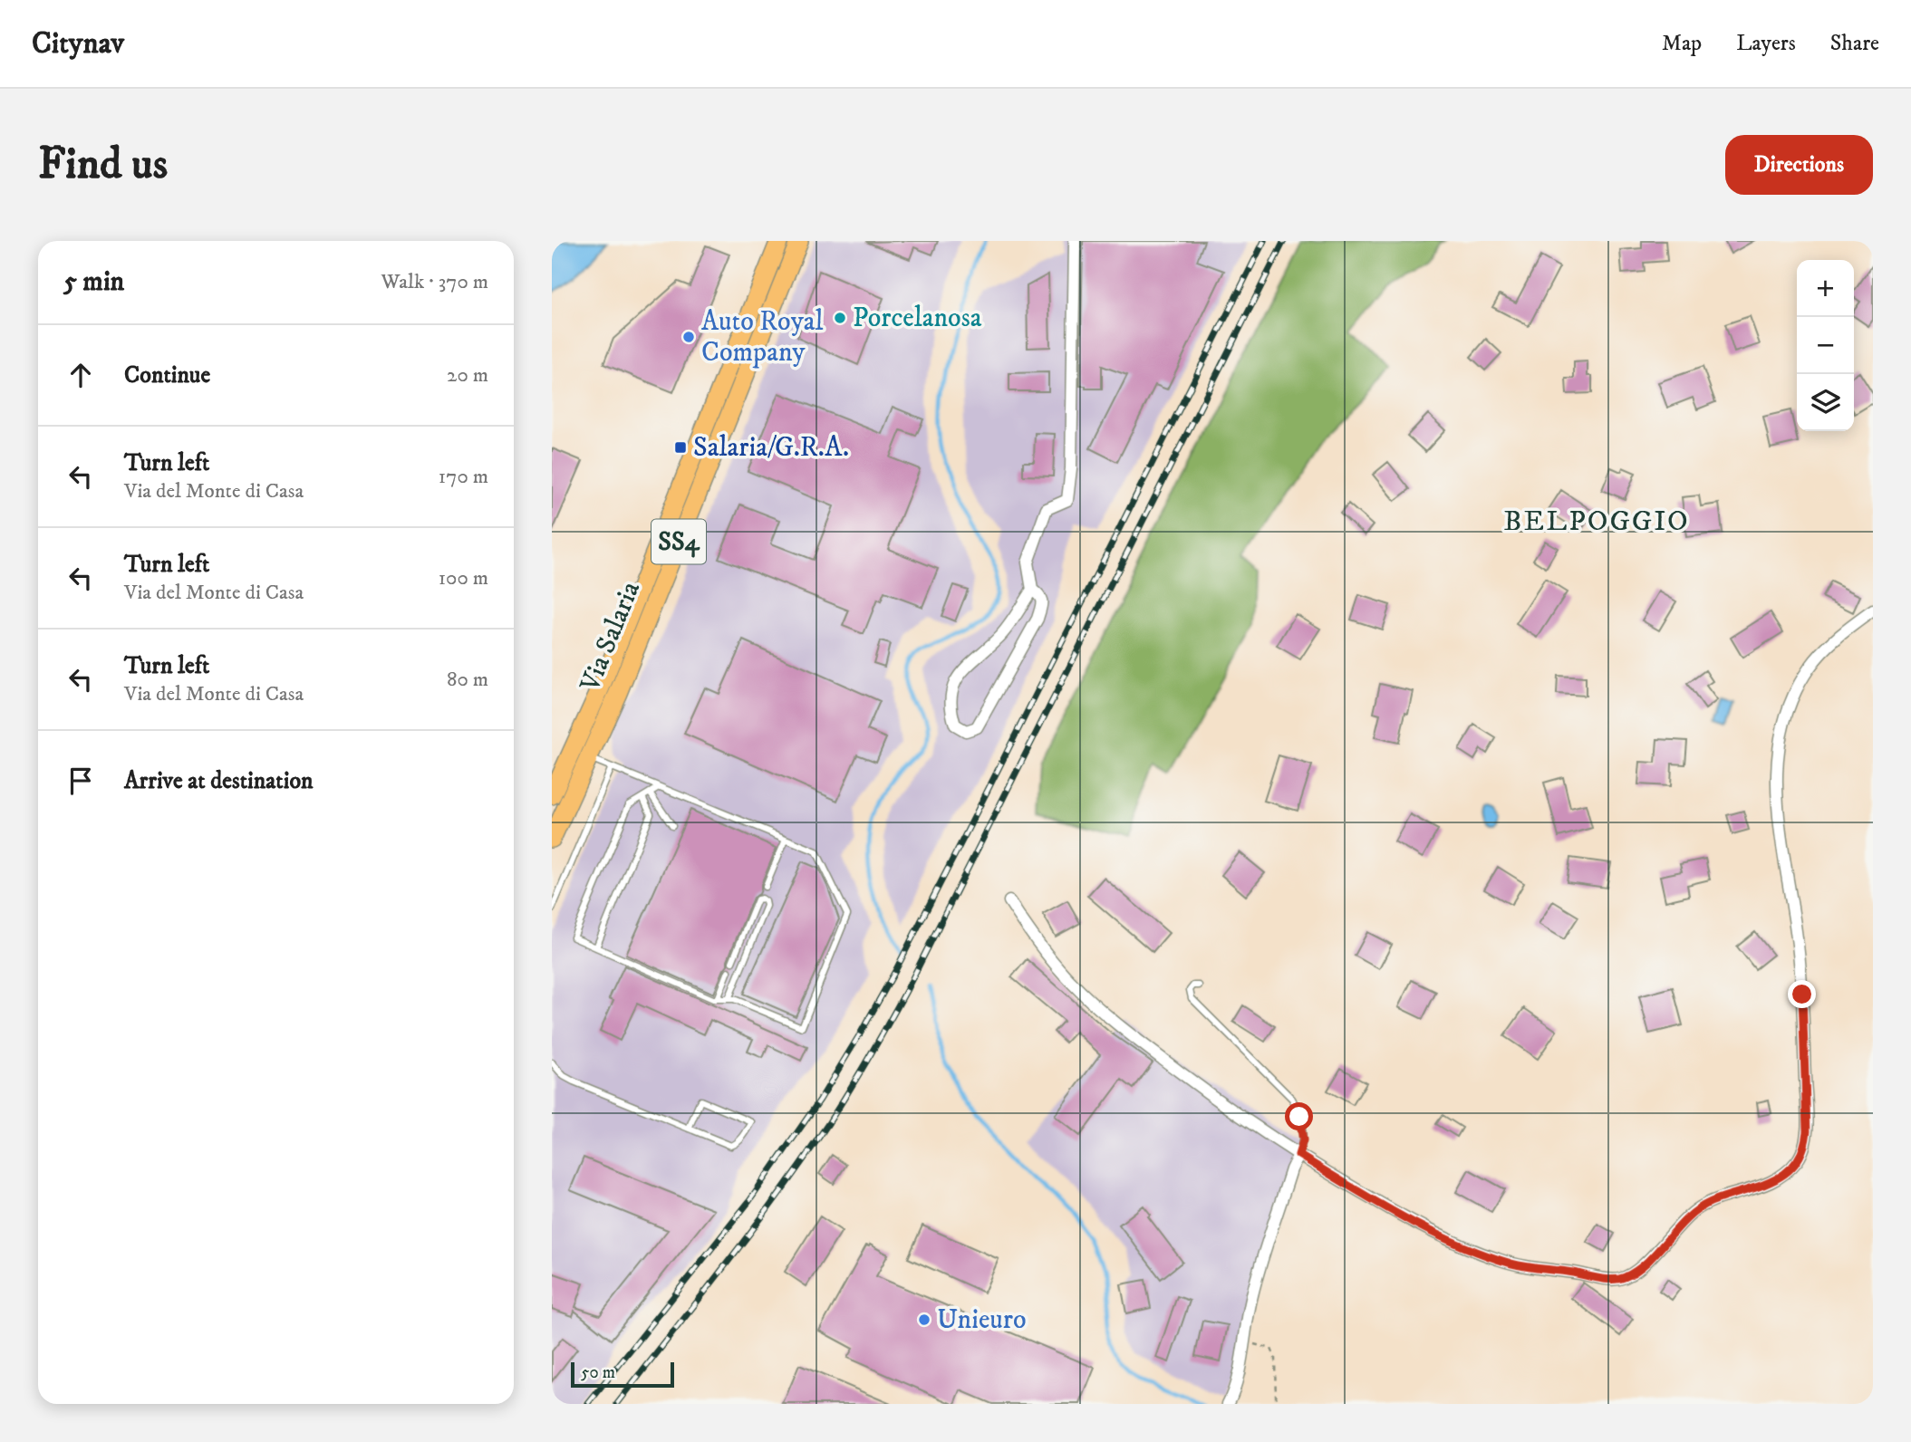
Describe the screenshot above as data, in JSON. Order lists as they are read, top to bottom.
{
  "streets": {
    "main road": ["SS4", "Via Salaria"]
  },
  "districts": ["BELPOGGIO"],
  "places": {
    "other": ["Porcelanosa", "Auto Royal Company", "Unieuro"],
    "transit": ["Salaria/G.R.A."]
  },
  "scale_bar": "50 m",
  "page": {
    "header": "Citynav",
    "nav": ["Map", "Layers", "Share"],
    "buttons": "Directions",
    "title": "Find us",
    "heading": ["5 min", "Walk · 370 m"],
    "map_buttons": ["+", "−"],
    "list": [
      ["Continue", "20 m"],
      ["Turn left", "Via del Monte di Casa", "170 m"],
      ["Turn left", "Via del Monte di Casa", "100 m"],
      ["Turn left", "Via del Monte di Casa", "80 m"],
      "Arrive at destination"
    ],
    "scale": "50 m"
  }
}
